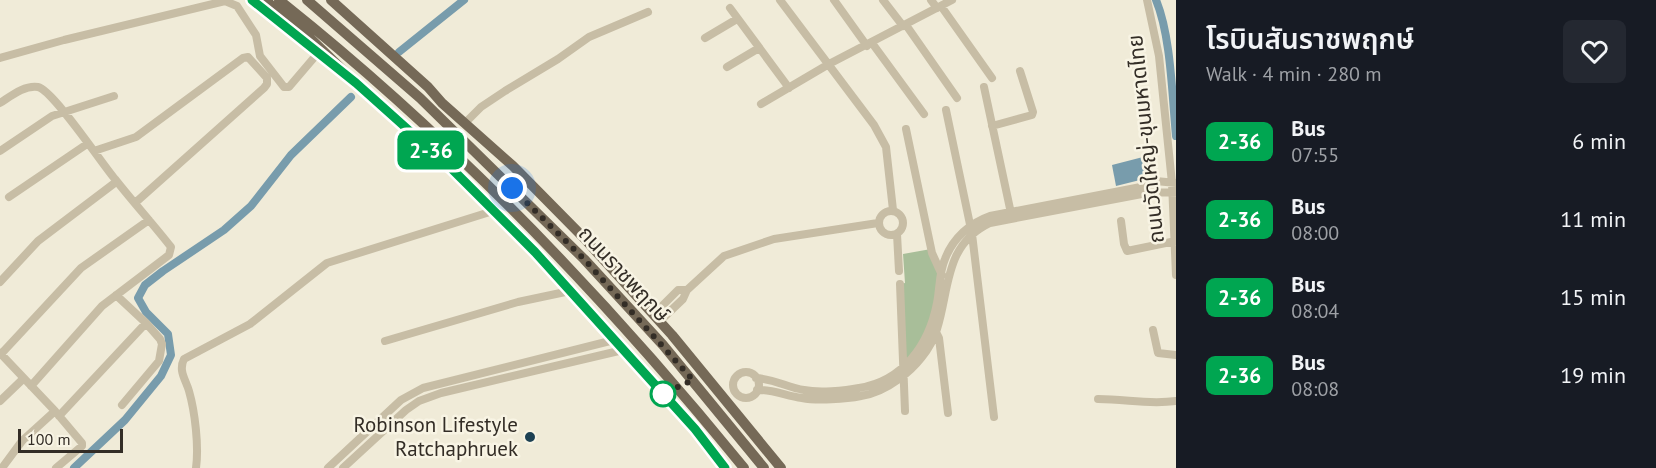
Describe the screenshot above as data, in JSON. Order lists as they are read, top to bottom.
{
  "streets": {
    "main road": ["ถนนราชพฤกษ์"],
    "street": ["ถนนวัดใหญ่-ขุนมหาดไทย"]
  },
  "places": ["Robinson Lifestyle Ratchaphruek"],
  "lines": ["bus line 2-36"],
  "scale_bar": "100 m",
  "page": {
    "on_map": "2-36",
    "heading": ["โรบินสันราชพฤกษ์", "Walk · 4 min · 280 m"],
    "list": [
      {
        "mark": "2-36",
        "name": "Bus",
        "note": "07:55",
        "value": "6 min"
      },
      {
        "mark": "2-36",
        "name": "Bus",
        "note": "08:00",
        "value": "11 min"
      },
      {
        "mark": "2-36",
        "name": "Bus",
        "note": "08:04",
        "value": "15 min"
      },
      {
        "mark": "2-36",
        "name": "Bus",
        "note": "08:08",
        "value": "19 min"
      }
    ],
    "scale": "100 m"
  }
}
